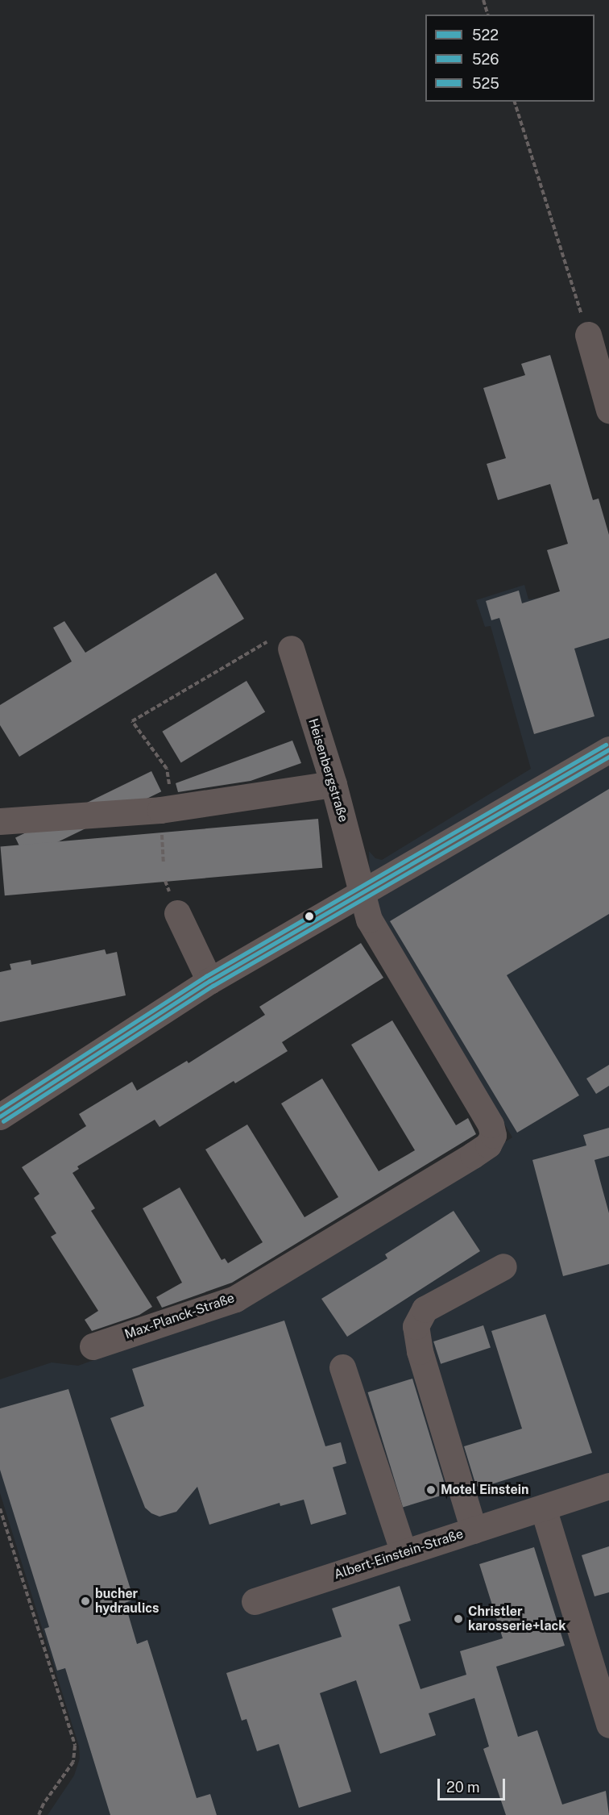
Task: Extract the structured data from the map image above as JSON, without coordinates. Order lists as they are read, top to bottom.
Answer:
{
  "streets": {
    "street": ["Heisenbergstraße", "Max-Planck-Straße", "Albert-Einstein-Straße"]
  },
  "crossings": [
    ["Heisenbergstraße", "Max-Planck-Straße"]
  ],
  "places": ["Motel Einstein", "bucher hydraulics", "Christler karosserie+lack"],
  "lines": ["transit line 525", "transit line 522", "transit line 526"],
  "legend": ["522", "526", "525"],
  "scale_bar": "20 m"
}
